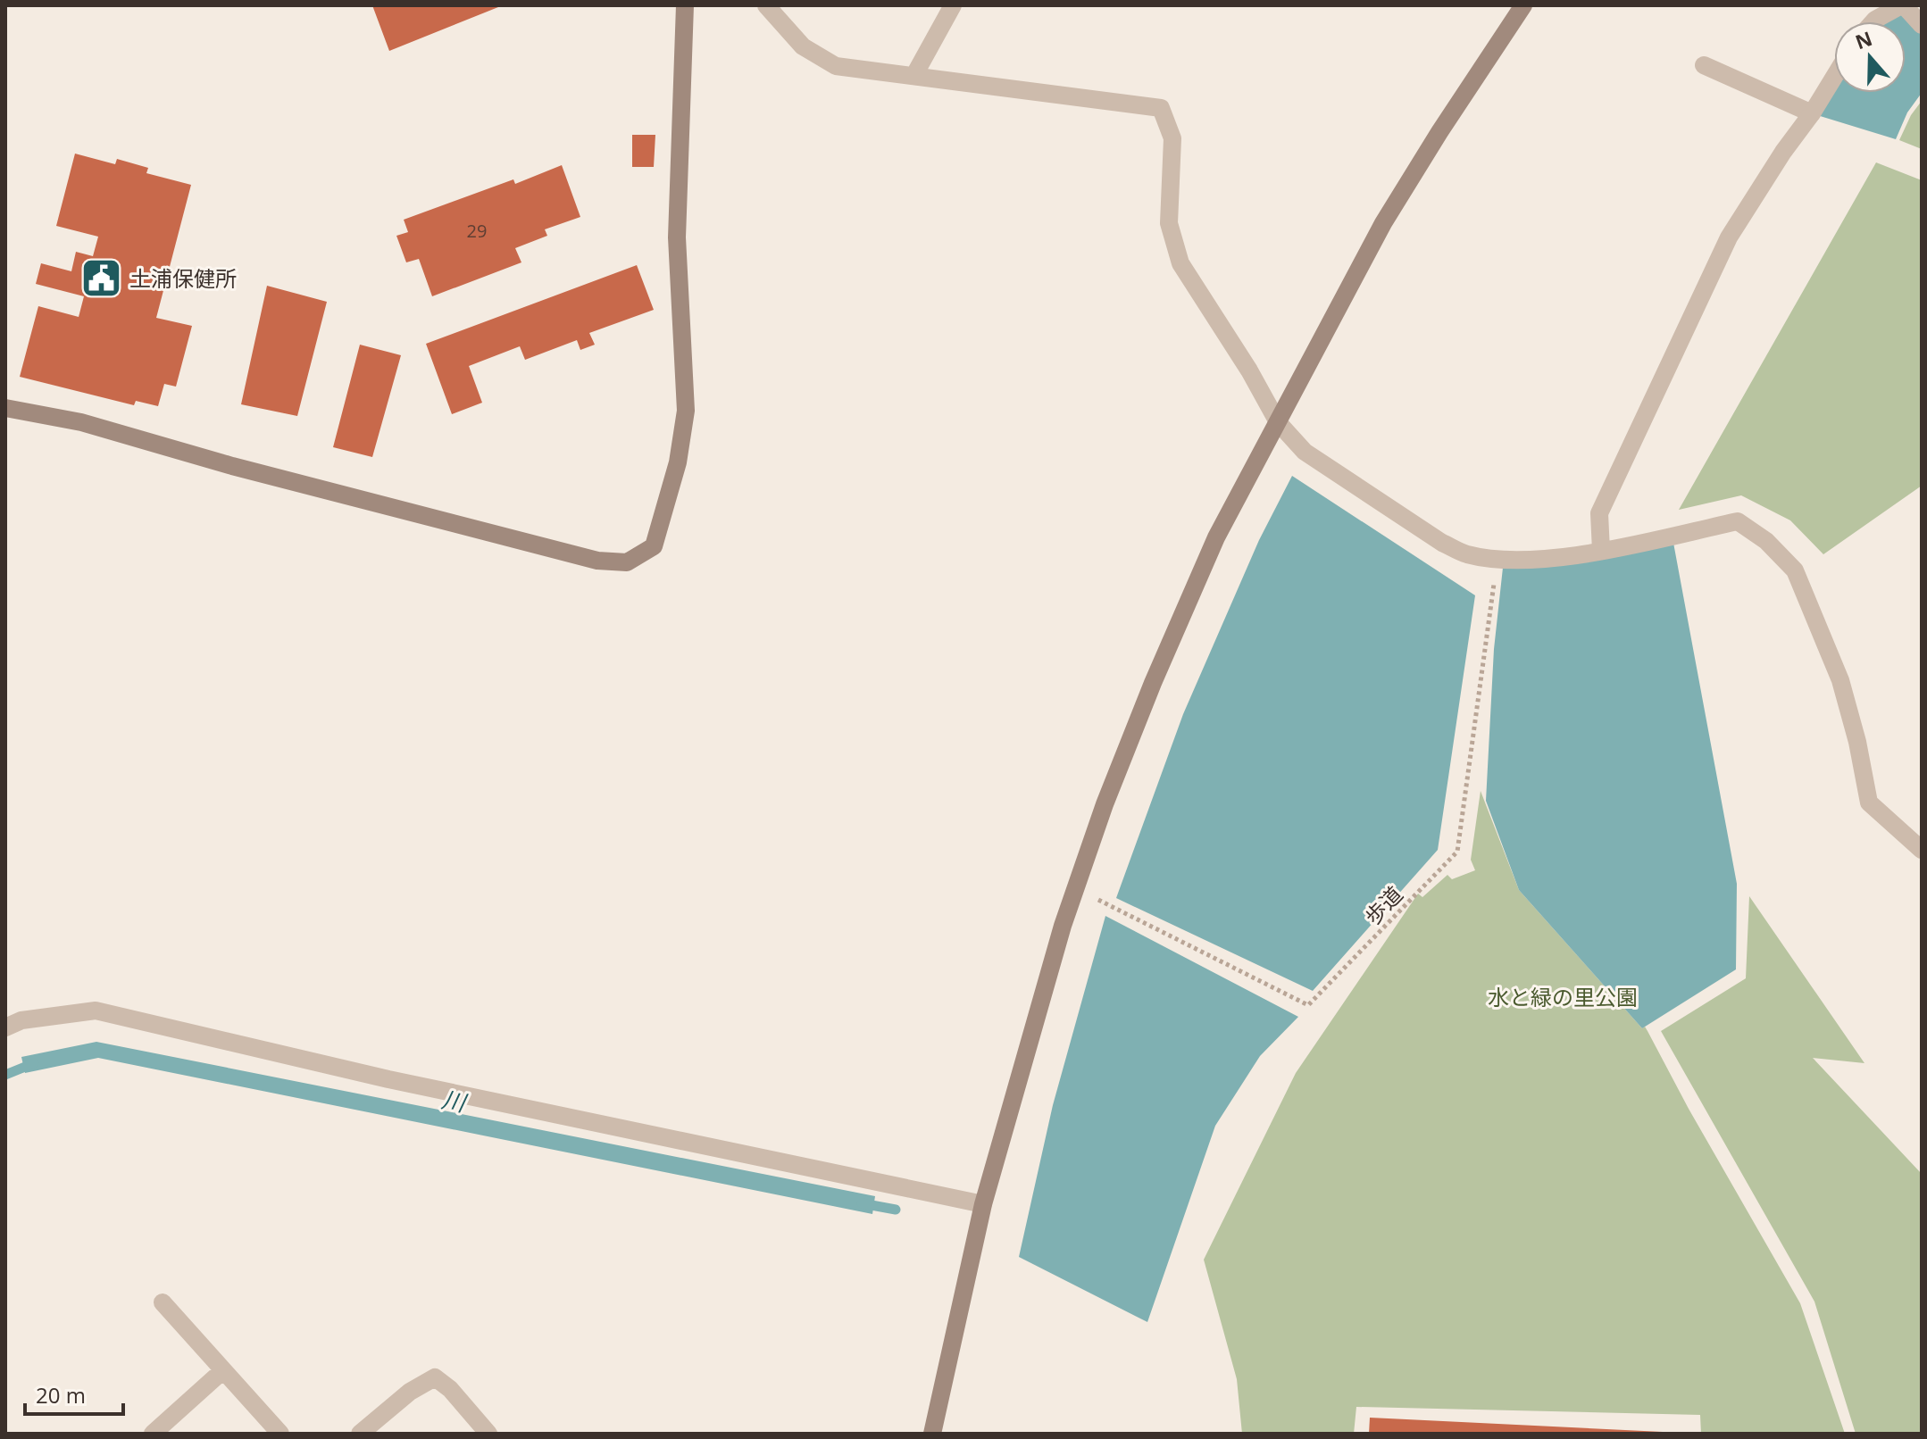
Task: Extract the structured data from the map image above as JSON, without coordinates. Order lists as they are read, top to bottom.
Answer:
{
  "streets": {
    "path": ["歩道"]
  },
  "water": ["川"],
  "parks": ["水と緑の里公園"],
  "places": {
    "public building": ["土浦保健所"]
  },
  "house_numbers": ["29"],
  "scale_bar": "20 m",
  "north": "top"
}
